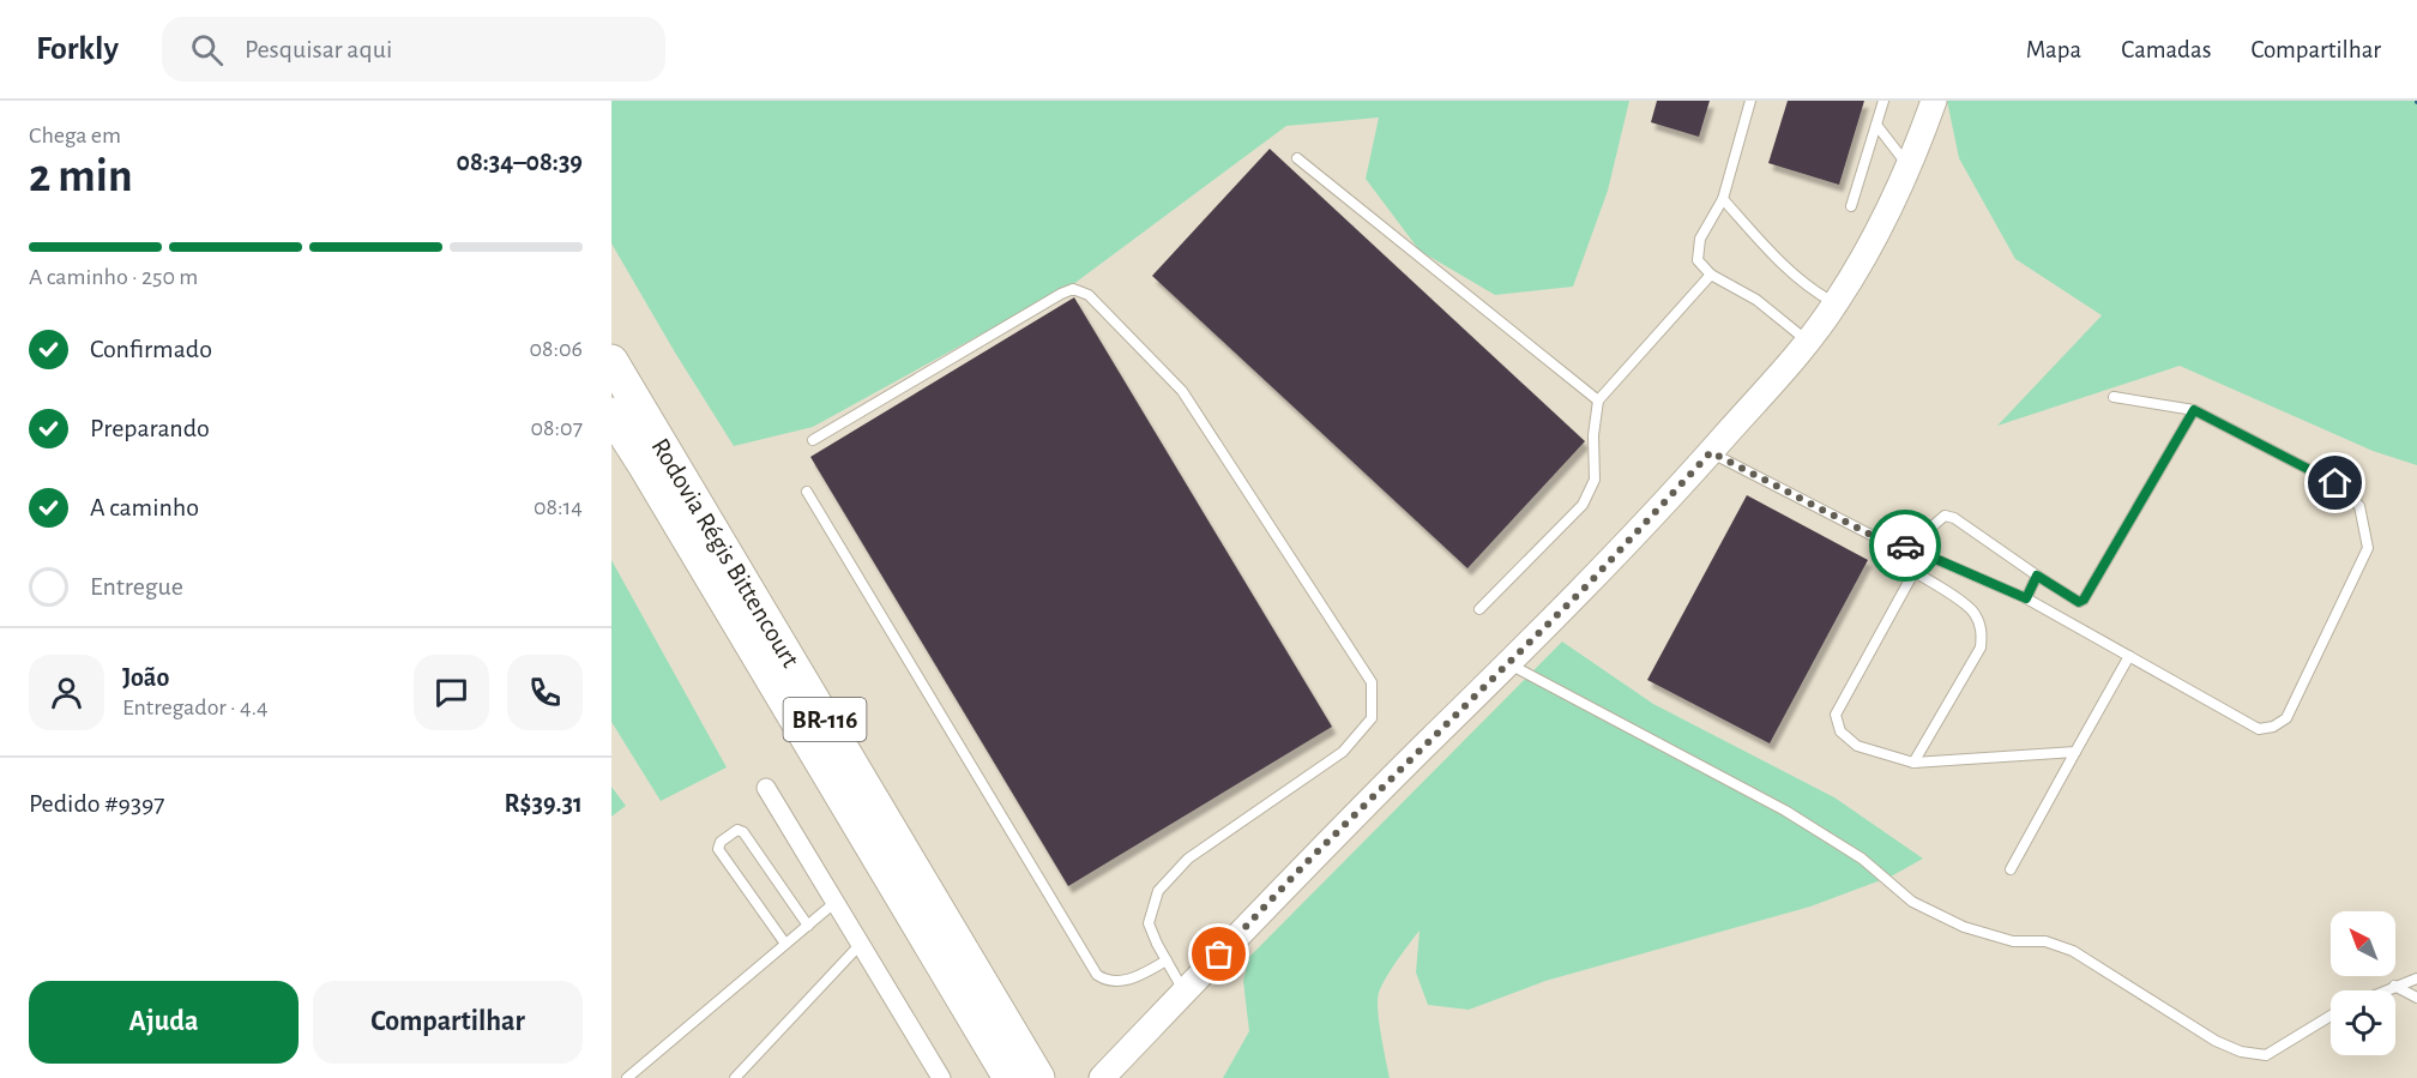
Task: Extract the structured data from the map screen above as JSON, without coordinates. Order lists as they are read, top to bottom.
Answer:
{
  "streets": {
    "highway": ["Rodovia Régis Bittencourt", "BR-116"]
  },
  "north": "top left",
  "page": {
    "header": "Forkly",
    "search": "Pesquisar aqui",
    "nav": ["Mapa", "Camadas", "Compartilhar"],
    "heading": ["2 min", "Chega em", "08:34–08:39"],
    "panel": [
      "João",
      "Entregador · 4.4",
      "Pedido #9397",
      "R$39.31"
    ],
    "bar": "A caminho · 250 m",
    "list": [
      ["Confirmado", "08:06"],
      ["Preparando", "08:07"],
      ["A caminho", "08:14"],
      "Entregue"
    ],
    "buttons": ["Ajuda", "Compartilhar"]
  }
}
